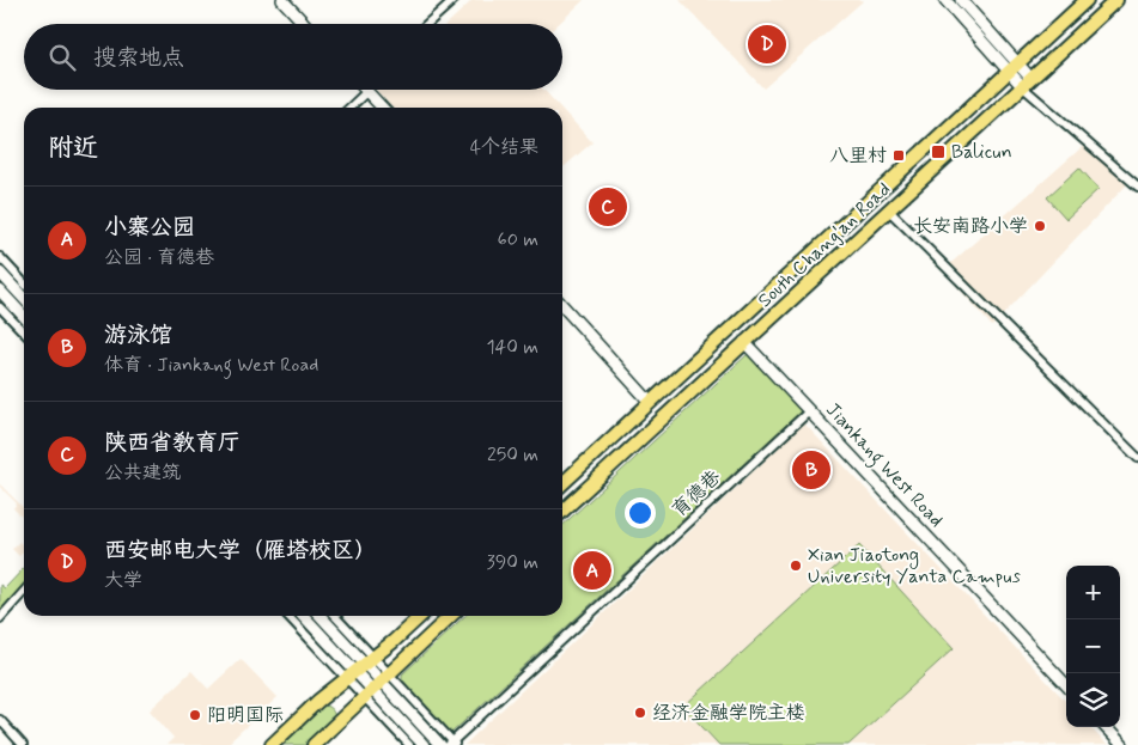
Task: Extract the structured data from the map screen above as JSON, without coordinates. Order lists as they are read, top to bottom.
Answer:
{
  "streets": {
    "main road": ["South Chang'an Road"],
    "street": ["Jiankang West Road", "育德巷"]
  },
  "crossings": [
    ["South Chang'an Road", "Jiankang West Road"],
    ["Jiankang West Road", "育德巷"]
  ],
  "places": {
    "transit": ["Balicun", "八里村"],
    "other": [
      "长安南路小学",
      "Xian Jiaotong University Yanta Campus",
      "经济金融学院主楼",
      "阳明国际"
    ]
  },
  "page": {
    "pins": [
      "D",
      "C",
      "B",
      "A"
    ],
    "search": "搜索地点",
    "heading": ["附近", "4个结果"],
    "list": [
      {
        "mark": "A",
        "name": "小寨公园",
        "note": "公园 · 育德巷",
        "value": "60 m"
      },
      {
        "mark": "B",
        "name": "游泳馆",
        "note": "体育 · Jiankang West Road",
        "value": "140 m"
      },
      {
        "mark": "C",
        "name": "陕西省教育厅",
        "note": "公共建筑",
        "value": "250 m"
      },
      {
        "mark": "D",
        "name": "西安邮电大学（雁塔校区）",
        "note": "大学",
        "value": "390 m"
      }
    ],
    "map_buttons": ["+", "−"]
  }
}
